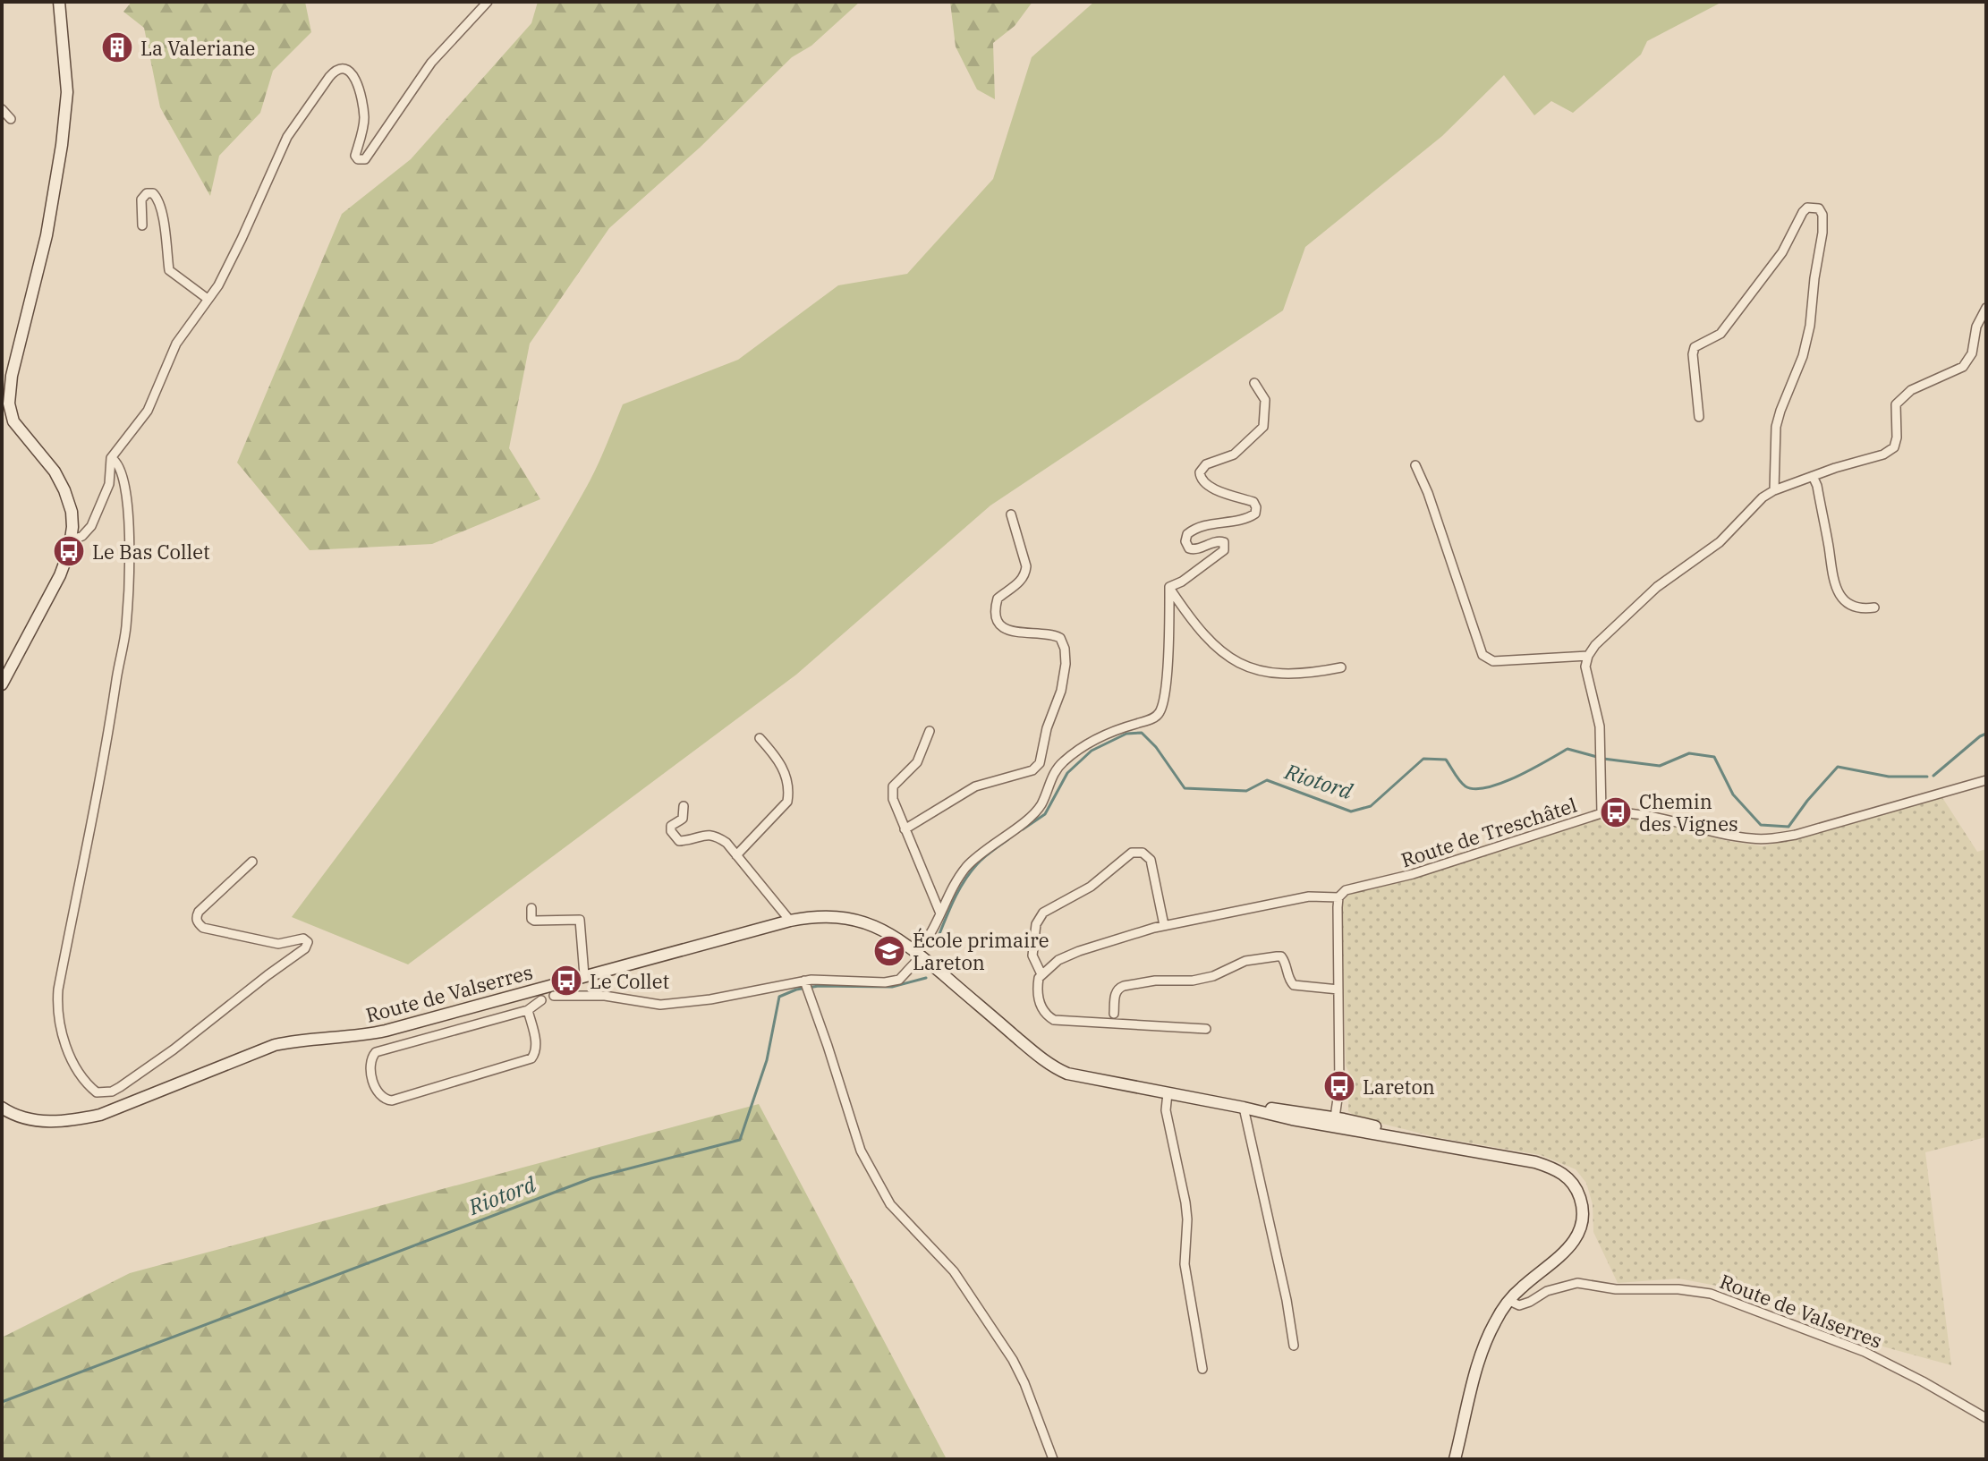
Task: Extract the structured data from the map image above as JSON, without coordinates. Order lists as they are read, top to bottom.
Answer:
{
  "streets": {
    "street": ["Route de Treschâtel", "Route de Valserres"]
  },
  "water": ["Riotord"],
  "places": {
    "building": ["La Valeriane"],
    "bus stop": [
      "Le Bas Collet",
      "Chemin des Vignes",
      "Le Collet",
      "Lareton"
    ],
    "school or university": ["École primaire Lareton"]
  }
}
